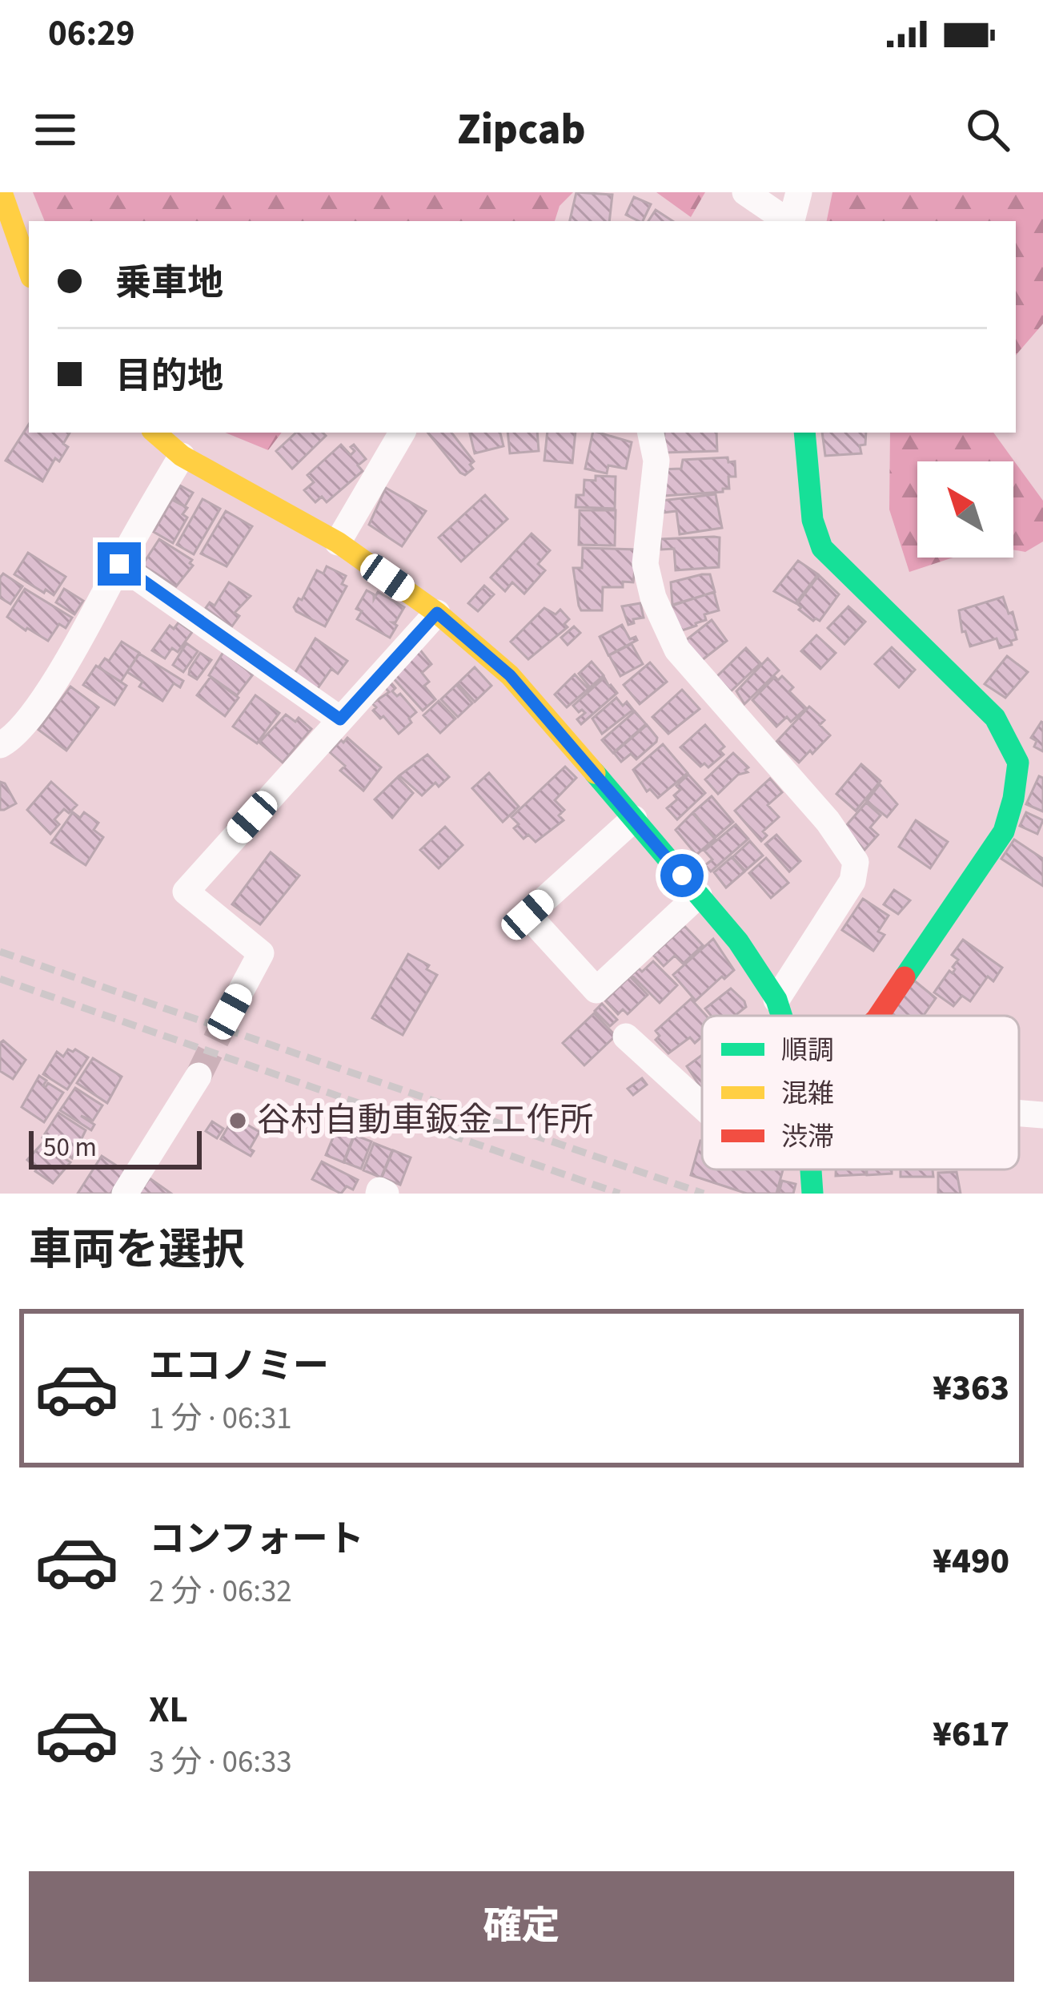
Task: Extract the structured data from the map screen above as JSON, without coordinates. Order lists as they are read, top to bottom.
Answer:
{
  "places": ["谷村自動車鈑金工作所"],
  "legend": ["順調", "混雑", "渋滞"],
  "scale_bar": "50 m",
  "north": "top left",
  "page": {
    "status": "06:29",
    "header": "Zipcab",
    "banner": ["乗車地", "目的地"],
    "scale": "50 m",
    "heading": "車両を選択",
    "list": [
      {
        "name": "エコノミー",
        "note": "1 分 · 06:31",
        "value": "¥363"
      },
      {
        "name": "コンフォート",
        "note": "2 分 · 06:32",
        "value": "¥490"
      },
      {
        "name": "XL",
        "note": "3 分 · 06:33",
        "value": "¥617"
      }
    ],
    "buttons": "確定"
  }
}
